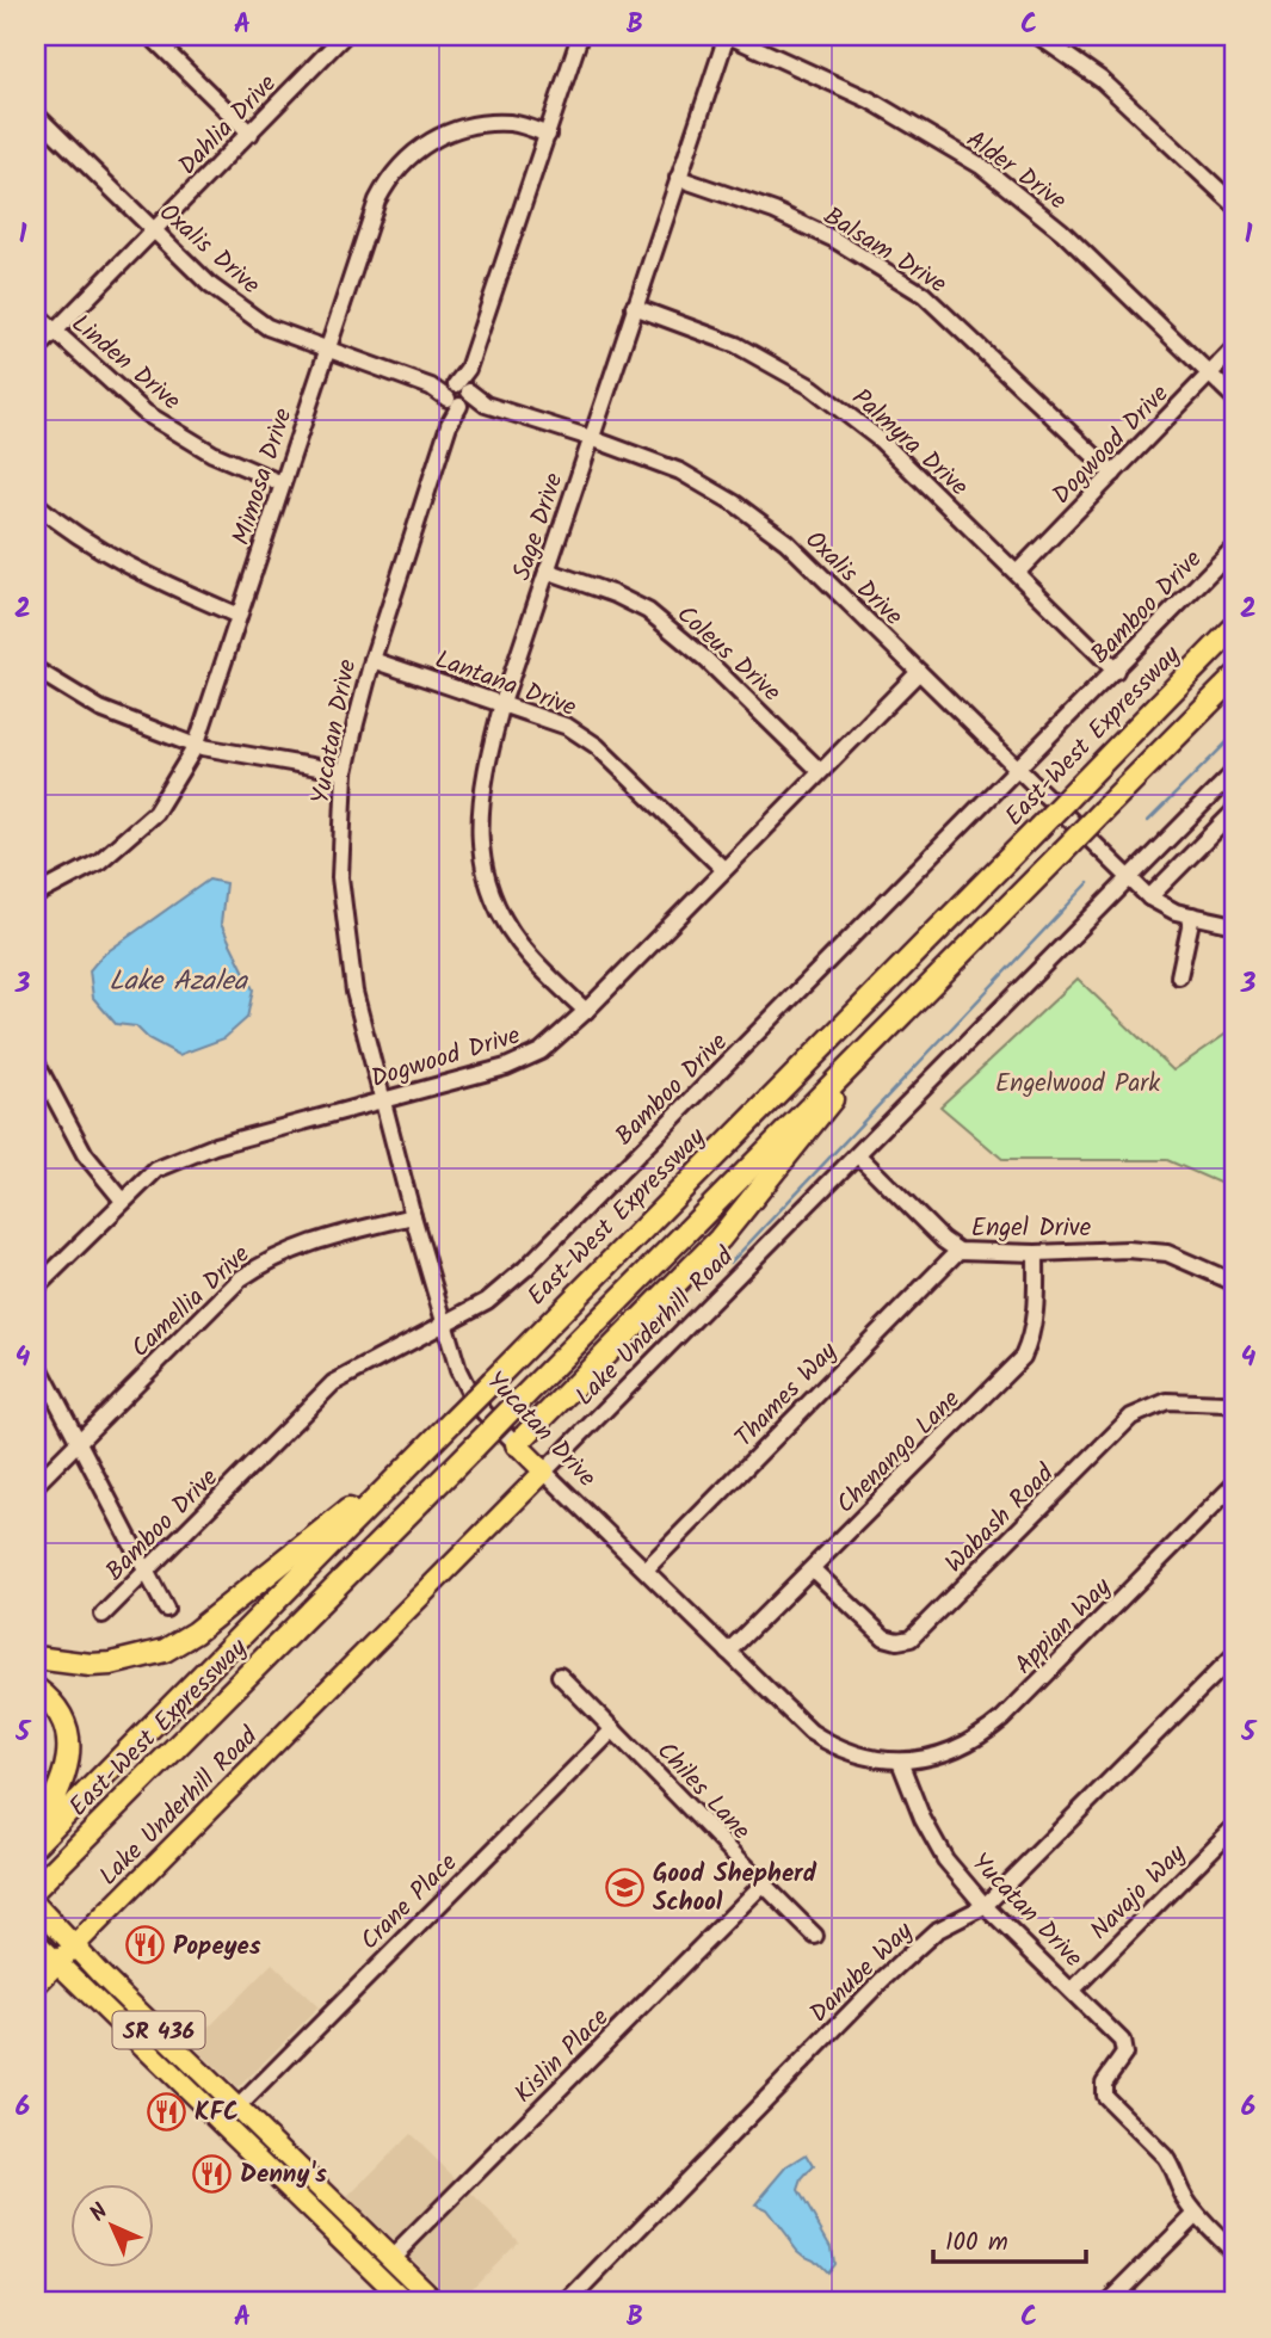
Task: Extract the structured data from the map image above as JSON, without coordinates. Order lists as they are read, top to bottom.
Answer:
{
  "streets": {
    "highway": ["East-West Expressway"],
    "main road": ["Yucatan Drive", "Lake Underhill Road", "SR 436"],
    "street": [
      "Dahlia Drive",
      "Alder Drive",
      "Oxalis Drive",
      "Balsam Drive",
      "Linden Drive",
      "Palmyra Drive",
      "Dogwood Drive",
      "Mimosa Drive",
      "Sage Drive",
      "Bamboo Drive",
      "Coleus Drive",
      "Lantana Drive",
      "Engel Drive",
      "Camellia Drive",
      "Thames Way",
      "Chenango Lane",
      "Wabash Road",
      "Appian Way",
      "Chiles Lane",
      "Navajo Way",
      "Crane Place",
      "Danube Way",
      "Kislin Place"
    ]
  },
  "crossings": [
    ["Dahlia Drive", "Oxalis Drive"],
    ["Dahlia Drive", "Linden Drive"],
    ["Alder Drive", "Dogwood Drive"],
    ["Alder Drive", "Sage Drive"],
    ["Oxalis Drive", "Dogwood Drive"],
    ["Oxalis Drive", "Mimosa Drive"],
    ["Oxalis Drive", "Sage Drive"],
    ["Oxalis Drive", "Bamboo Drive"],
    ["Oxalis Drive", "Yucatan Drive"],
    ["Oxalis Drive", "Lake Underhill Road"],
    ["Balsam Drive", "Dogwood Drive"],
    ["Balsam Drive", "Sage Drive"],
    ["Linden Drive", "Mimosa Drive"],
    ["Palmyra Drive", "Dogwood Drive"],
    ["Palmyra Drive", "Sage Drive"],
    ["Palmyra Drive", "Bamboo Drive"],
    ["Dogwood Drive", "Sage Drive"],
    ["Dogwood Drive", "Coleus Drive"],
    ["Dogwood Drive", "Lantana Drive"],
    ["Dogwood Drive", "Yucatan Drive"],
    ["Mimosa Drive", "Yucatan Drive"],
    ["Sage Drive", "Coleus Drive"],
    ["Sage Drive", "Lantana Drive"],
    ["Bamboo Drive", "Yucatan Drive"],
    ["Lantana Drive", "Yucatan Drive"],
    ["Yucatan Drive", "Camellia Drive"],
    ["Yucatan Drive", "Lake Underhill Road"],
    ["Yucatan Drive", "Thames Way"],
    ["Yucatan Drive", "Chenango Lane"],
    ["Yucatan Drive", "Appian Way"],
    ["Yucatan Drive", "Navajo Way"],
    ["Yucatan Drive", "Danube Way"],
    ["Engel Drive", "Lake Underhill Road"],
    ["Engel Drive", "Thames Way"],
    ["Engel Drive", "Chenango Lane"],
    ["Lake Underhill Road", "SR 436"],
    ["Chenango Lane", "Wabash Road"],
    ["Chiles Lane", "Crane Place"],
    ["Chiles Lane", "Kislin Place"],
    ["Crane Place", "SR 436"],
    ["SR 436", "Kislin Place"]
  ],
  "water": ["Lake Azalea"],
  "parks": ["Engelwood Park"],
  "places": {
    "school or university": ["Good Shepherd School"],
    "restaurant": ["Popeyes", "KFC", "Denny's"]
  },
  "scale_bar": "100 m",
  "north": "top left",
  "grid": {
    "columns": ["A", "B", "C"],
    "rows": [
      "1",
      "2",
      "3",
      "4",
      "5",
      "6"
    ]
  }
}
